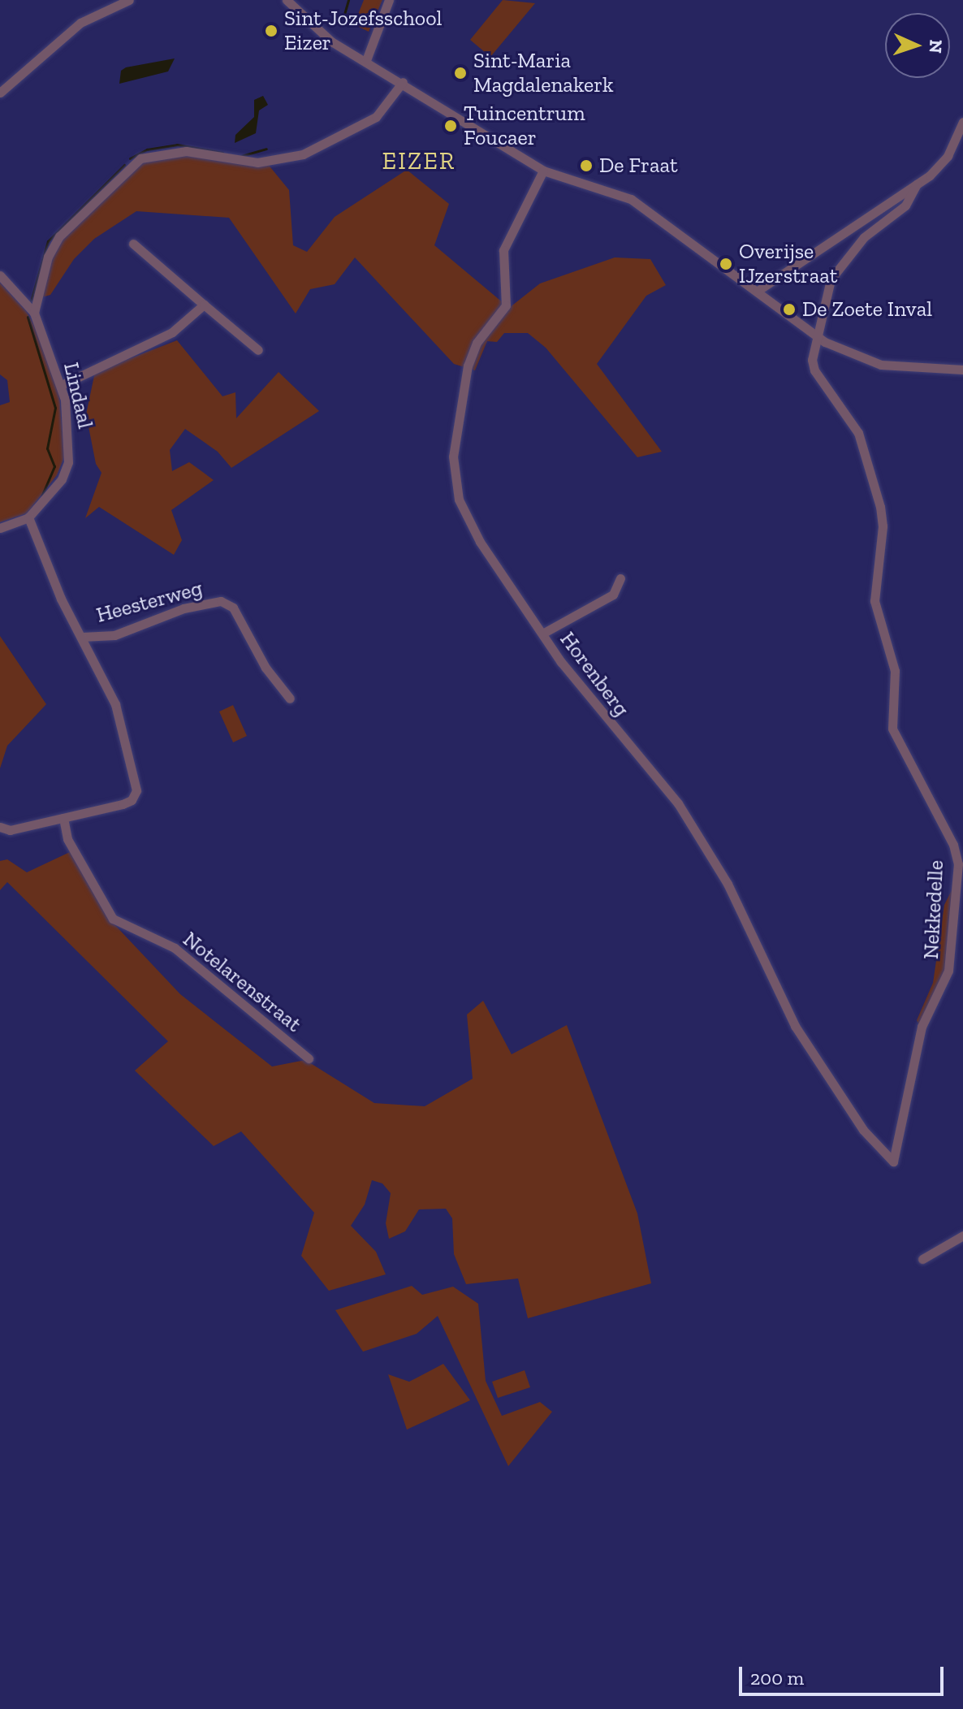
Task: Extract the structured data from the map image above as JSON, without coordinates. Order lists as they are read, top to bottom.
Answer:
{
  "streets": {
    "street": [
      "Lindaal",
      "Heesterweg",
      "Horenberg",
      "Nekkedelle",
      "Notelarenstraat"
    ]
  },
  "crossings": [
    ["Horenberg", "Nekkedelle"]
  ],
  "districts": ["EIZER"],
  "places": [
    "Sint-Jozefsschool Eizer",
    "Sint-Maria Magdalenakerk",
    "Tuincentrum Foucaer",
    "De Fraat",
    "Overijse IJzerstraat",
    "De Zoete Inval"
  ],
  "scale_bar": "200 m",
  "north": "right"
}
